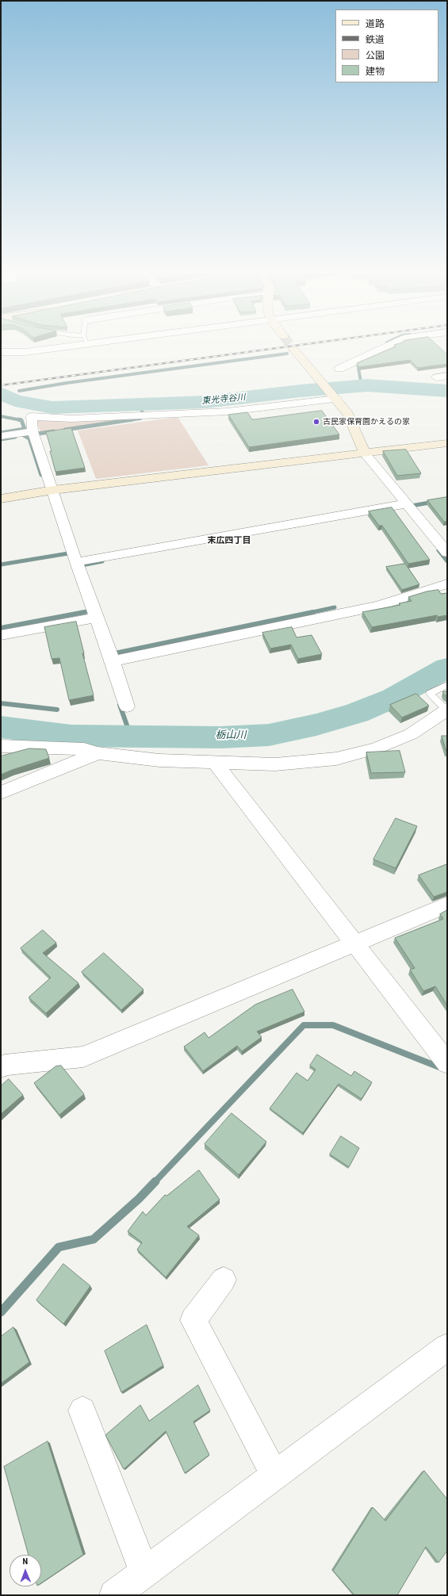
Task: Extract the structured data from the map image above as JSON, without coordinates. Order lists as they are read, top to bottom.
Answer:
{
  "districts": ["末広四丁目"],
  "water": ["東光寺谷川", "栃山川"],
  "places": ["古民家保育園かえるの家"],
  "legend": [
    "道路",
    "鉄道",
    "公園",
    "建物"
  ],
  "north": "top"
}
